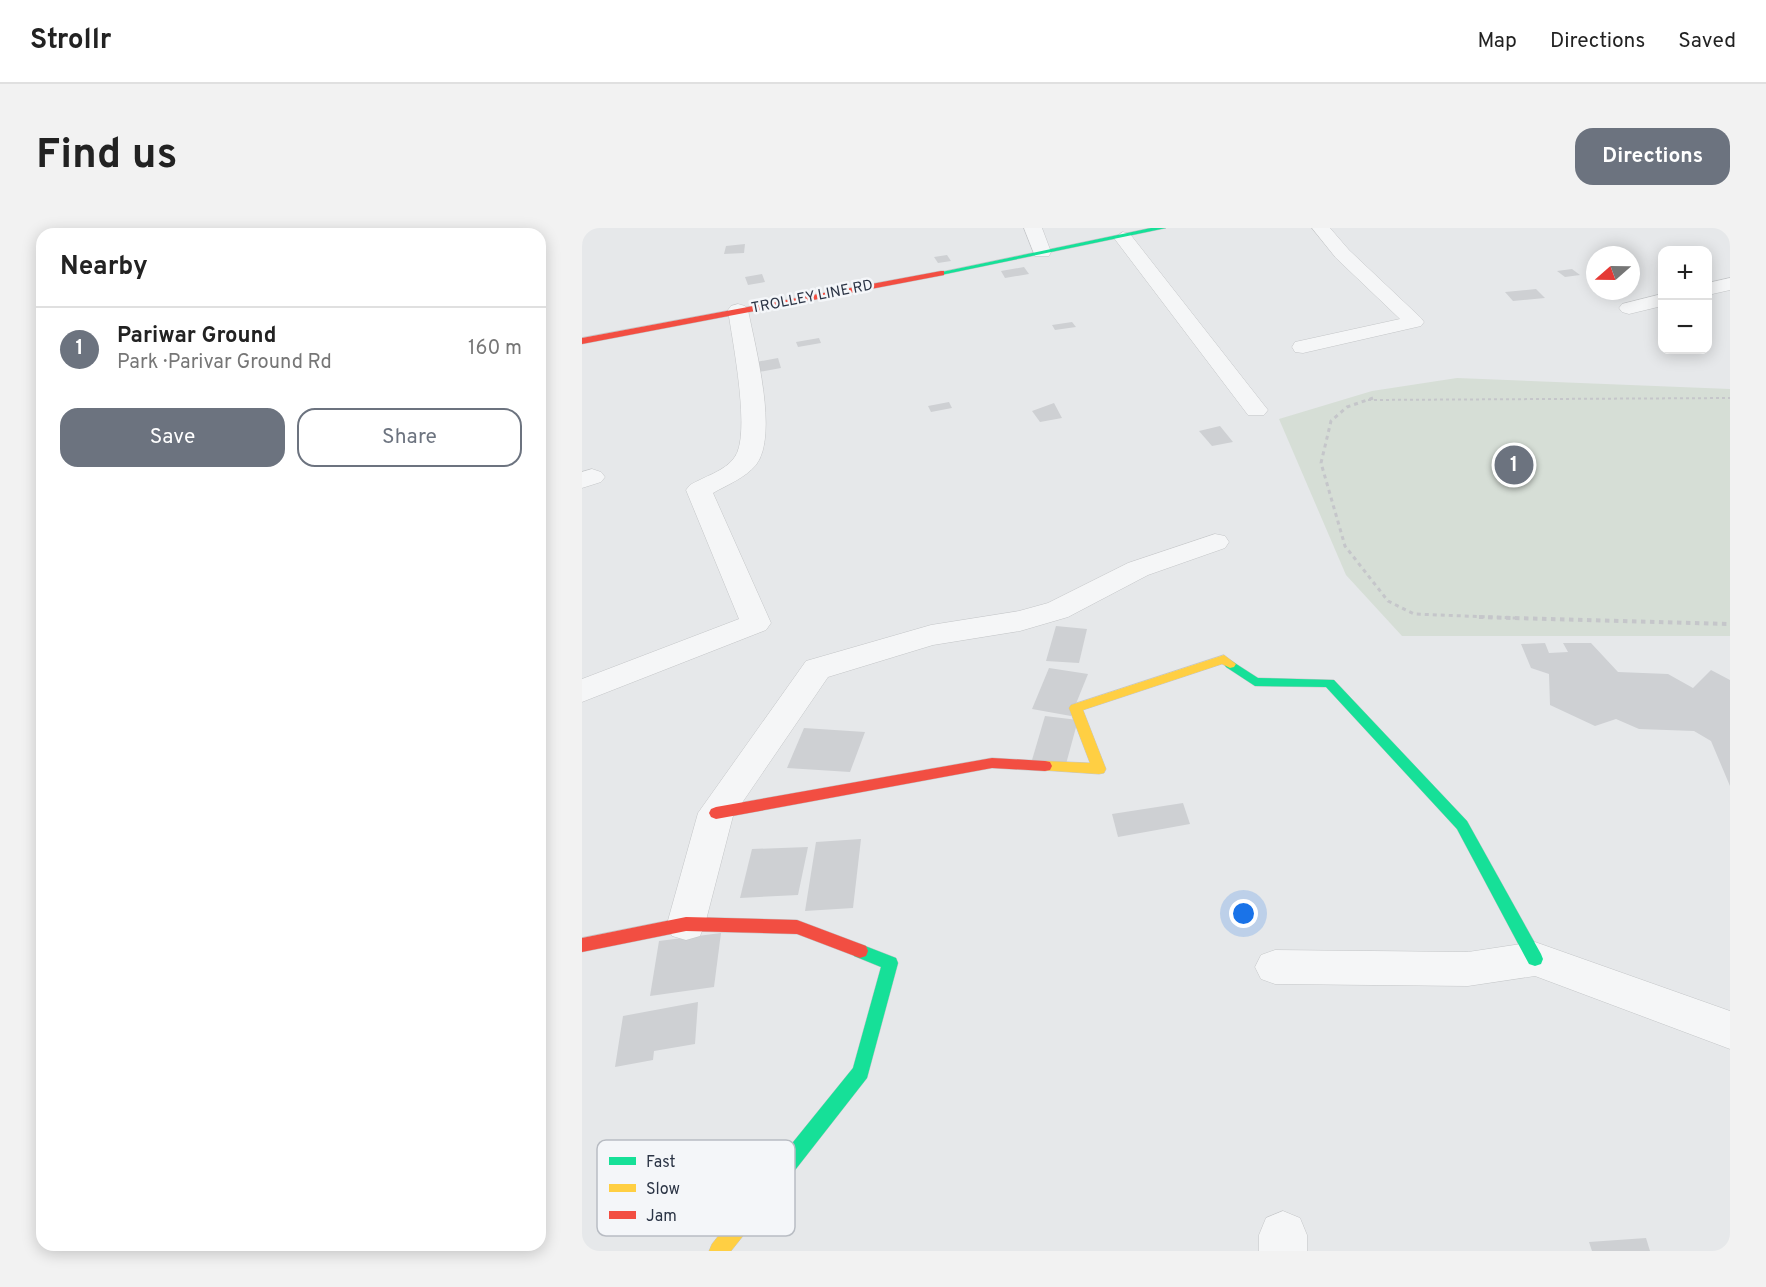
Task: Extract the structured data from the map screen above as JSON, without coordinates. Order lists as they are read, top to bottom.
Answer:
{
  "streets": {
    "street": ["TROLLEY LINE RD"]
  },
  "legend": ["Fast", "Slow", "Jam"],
  "north": "left",
  "page": {
    "header": "Strollr",
    "nav": ["Map", "Directions", "Saved"],
    "buttons": [
      "Directions",
      ["Save", "Share"]
    ],
    "title": "Find us",
    "heading": "Nearby",
    "map_buttons": ["+", "−"],
    "list": [
      {
        "mark": "1",
        "name": "Pariwar Ground",
        "note": "Park · Parivar Ground Rd",
        "value": "160 m"
      }
    ],
    "pins": "1"
  }
}
